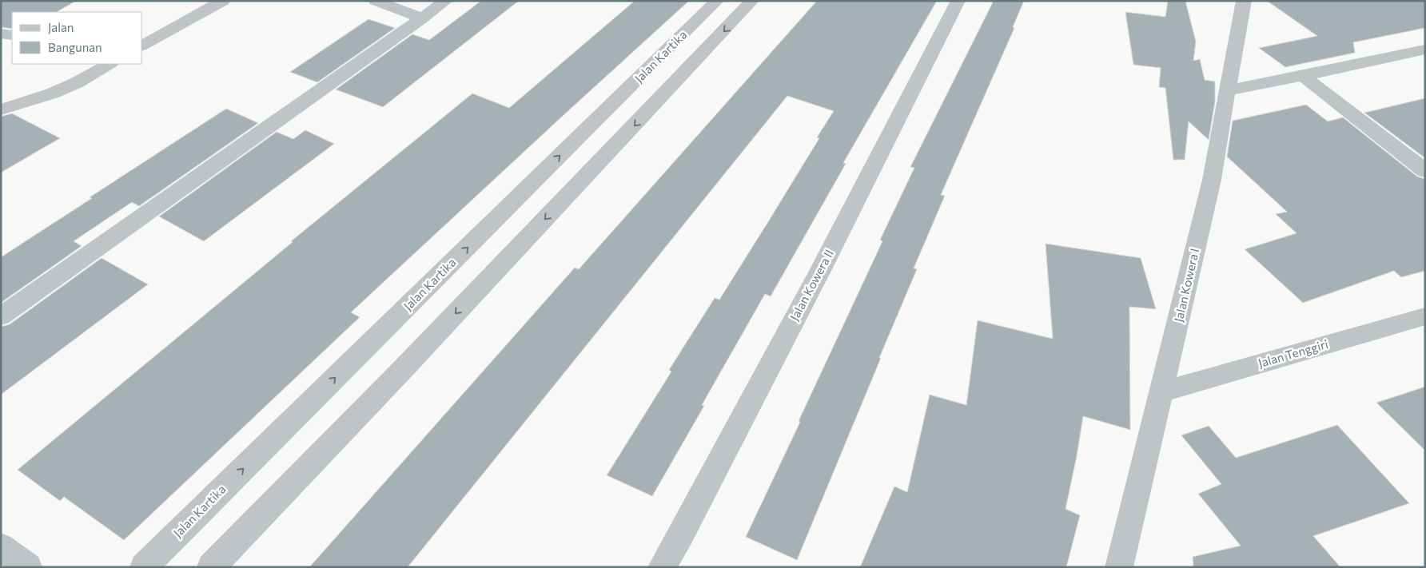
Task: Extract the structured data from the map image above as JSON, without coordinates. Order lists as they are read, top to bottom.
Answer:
{
  "streets": {
    "street": [
      "Jalan Kartika",
      "Jalan Kowera II",
      "Jalan Kowera I",
      "Jalan Tenggiri"
    ]
  },
  "crossings": [
    ["Jalan Kowera I", "Jalan Tenggiri"]
  ],
  "legend": ["Jalan", "Bangunan"]
}
